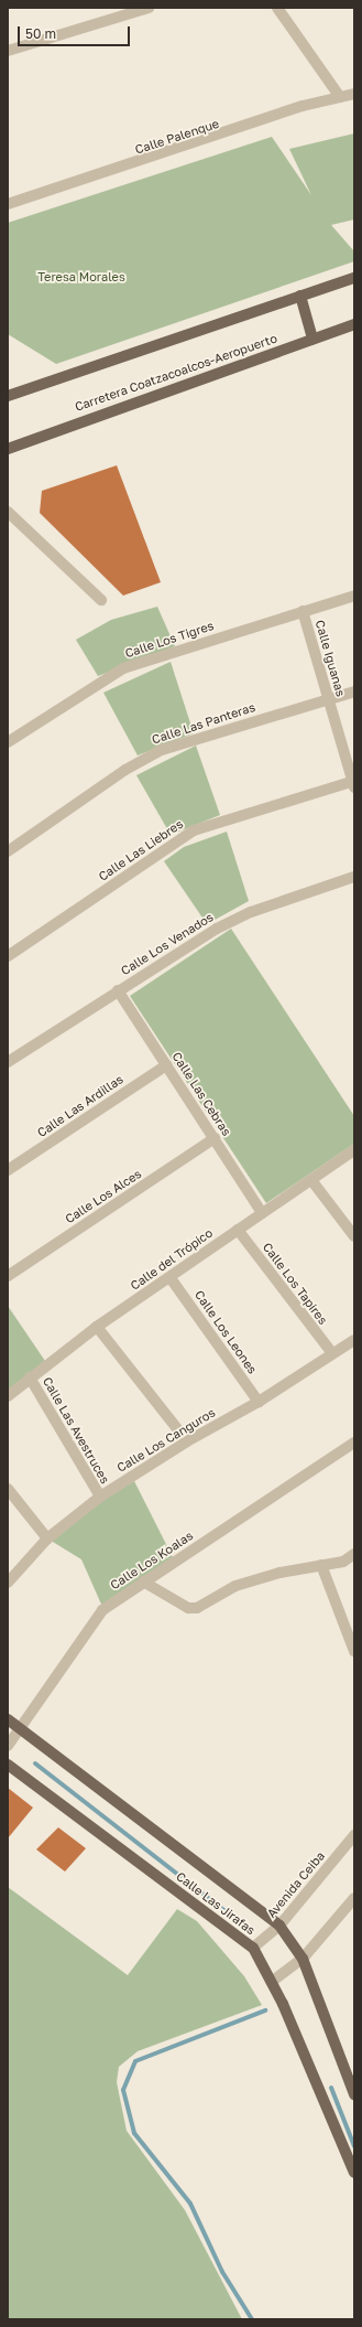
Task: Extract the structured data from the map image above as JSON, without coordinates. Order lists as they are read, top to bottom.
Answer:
{
  "streets": {
    "main road": ["Carretera Coatzacoalcos-Aeropuerto", "Calle Las Jirafas"],
    "street": [
      "Calle Palenque",
      "Calle Los Tigres",
      "Calle Iguanas",
      "Calle Las Panteras",
      "Calle Las Liebres",
      "Calle Los Venados",
      "Calle Las Cebras",
      "Calle Las Ardillas",
      "Calle Los Alces",
      "Calle del Trópico",
      "Calle Los Tapires",
      "Calle Los Leones",
      "Calle Las Avestruces",
      "Calle Los Canguros",
      "Calle Los Koalas",
      "Avenida Ceiba"
    ]
  },
  "crossings": [
    ["Calle Los Tigres", "Calle Iguanas"],
    ["Calle Iguanas", "Calle Las Panteras"],
    ["Calle Iguanas", "Calle Las Liebres"],
    ["Calle Los Venados", "Calle Las Cebras"],
    ["Calle Las Cebras", "Calle Las Ardillas"],
    ["Calle Las Cebras", "Calle Los Alces"],
    ["Calle Las Cebras", "Calle del Trópico"],
    ["Calle del Trópico", "Calle Los Tapires"],
    ["Calle del Trópico", "Calle Los Leones"],
    ["Calle del Trópico", "Calle Las Avestruces"],
    ["Calle Los Tapires", "Calle Los Canguros"],
    ["Calle Los Leones", "Calle Los Canguros"],
    ["Calle Las Avestruces", "Calle Los Canguros"],
    ["Calle Los Koalas", "Calle Las Jirafas"],
    ["Avenida Ceiba", "Calle Las Jirafas"]
  ],
  "parks": ["Teresa Morales"],
  "scale_bar": "50 m"
}
